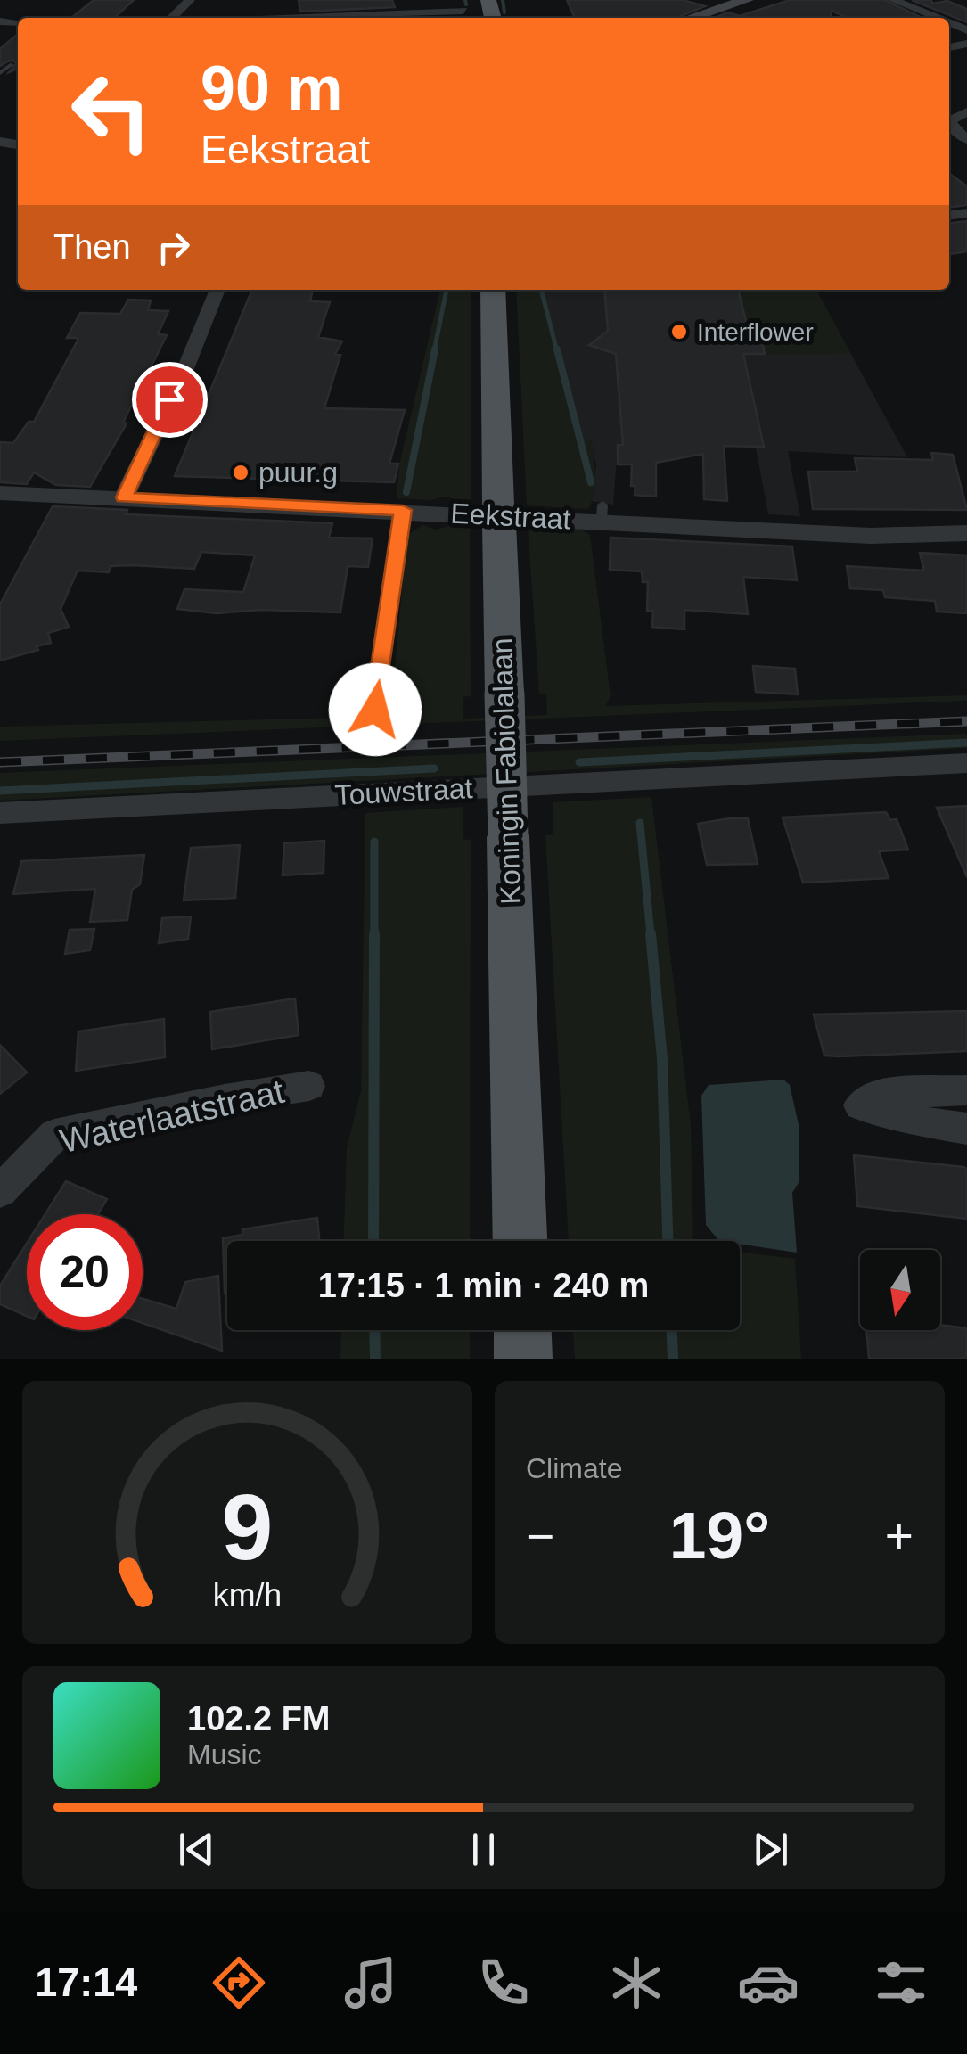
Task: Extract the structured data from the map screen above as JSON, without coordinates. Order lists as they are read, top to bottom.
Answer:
{
  "streets": {
    "main road": ["Koningin Fabiolalaan"],
    "street": ["Eekstraat", "Touwstraat", "Waterlaatstraat"]
  },
  "places": ["Interflower", "puur.g"],
  "north": "bottom",
  "page": {
    "turn": ["90 m", "Eekstraat"],
    "then": "Then",
    "limit": "20",
    "trip": "17:15 · 1 min · 240 m",
    "tile": "Climate",
    "heat": ["−", "19°", "+"],
    "song": ["102.2 FM", "Music"],
    "tabs": "17:14",
    "gauge": ["9", "km/h"]
  }
}
